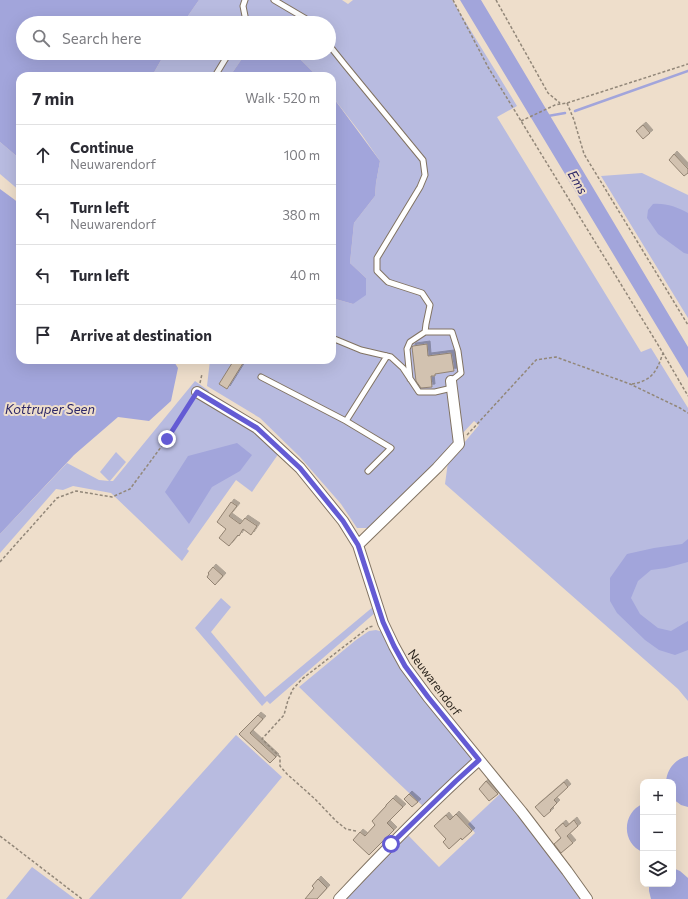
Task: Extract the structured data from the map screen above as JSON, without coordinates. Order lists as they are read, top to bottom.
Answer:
{
  "streets": {
    "street": ["Neuwarendorf"]
  },
  "water": ["Ems", "Kottruper Seen"],
  "page": {
    "search": "Search here",
    "heading": ["7 min", "Walk · 520 m"],
    "list": [
      ["Continue", "Neuwarendorf", "100 m"],
      ["Turn left", "Neuwarendorf", "380 m"],
      ["Turn left", "40 m"],
      "Arrive at destination"
    ],
    "map_buttons": ["+", "−"]
  }
}
